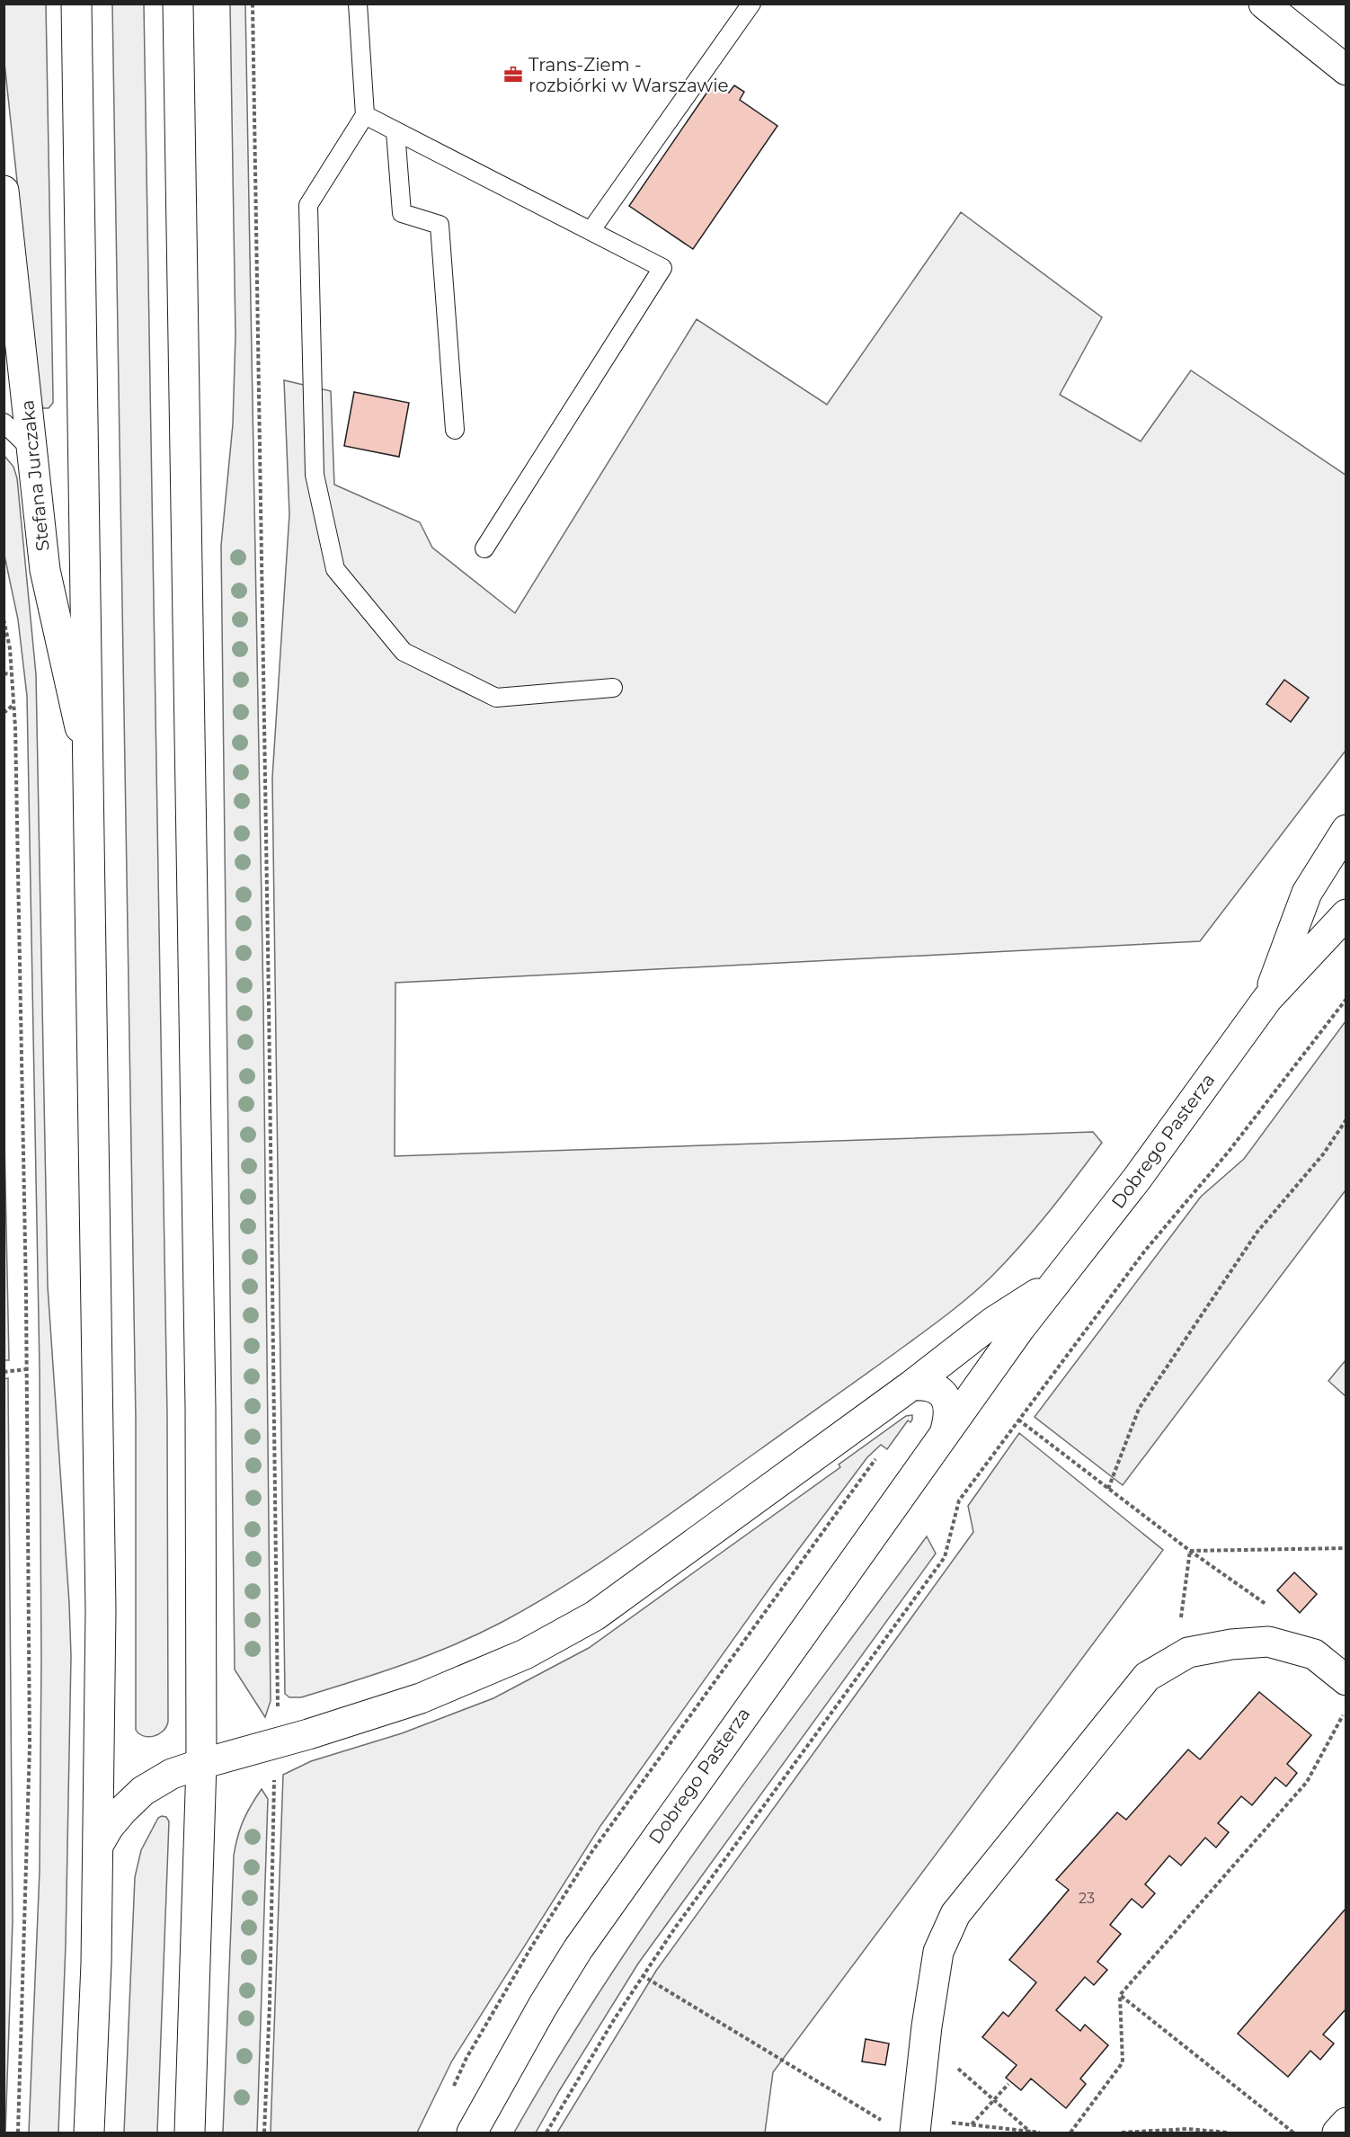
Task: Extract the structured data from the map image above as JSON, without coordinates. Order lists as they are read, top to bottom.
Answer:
{
  "streets": {
    "street": ["Stefana Jurczaka", "Dobrego Pasterza"]
  },
  "places": {
    "office": ["Trans-Ziem - rozbiórki w Warszawie"]
  },
  "house_numbers": ["23"]
}
